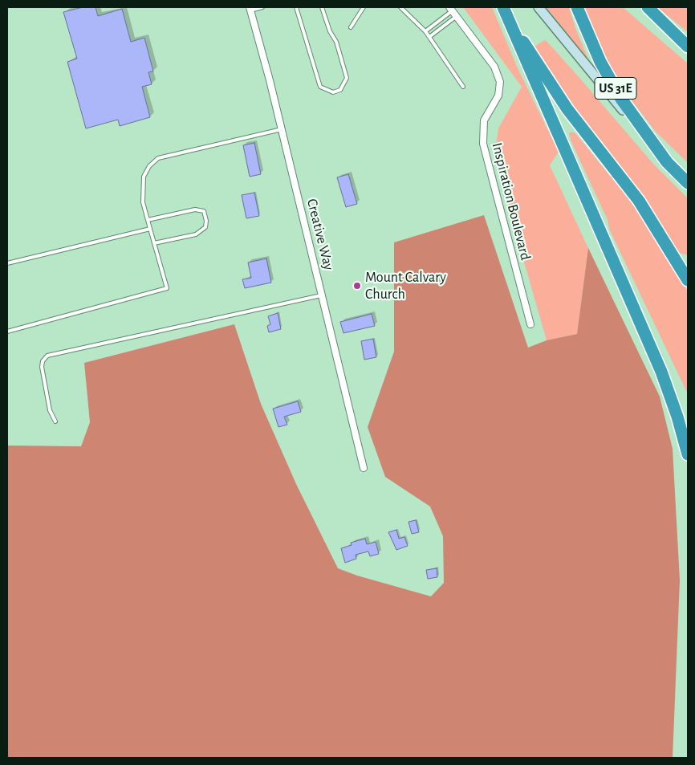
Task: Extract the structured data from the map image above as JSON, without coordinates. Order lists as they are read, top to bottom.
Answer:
{
  "streets": {
    "highway": ["US 31E"],
    "street": ["Inspiration Boulevard", "Creative Way"]
  },
  "places": ["Mount Calvary Church"]
}
